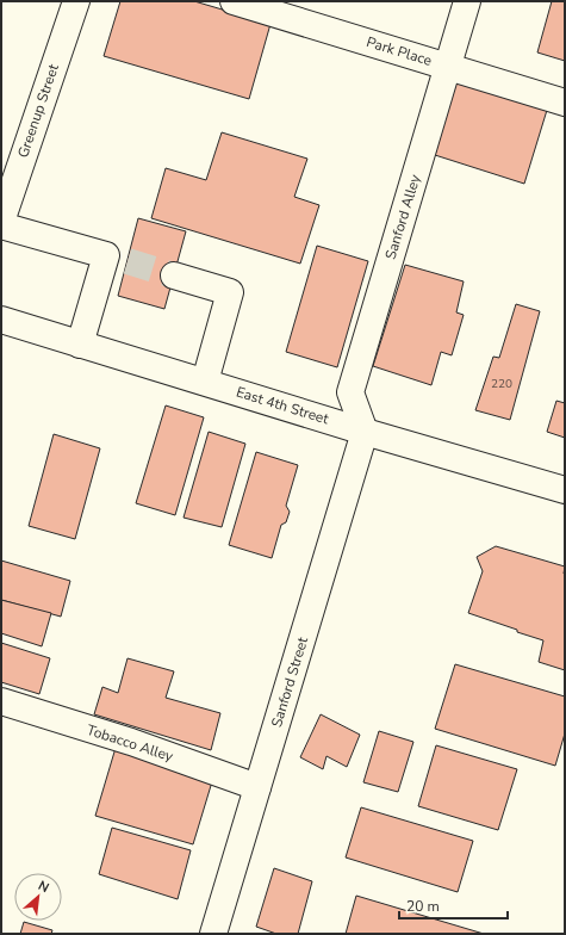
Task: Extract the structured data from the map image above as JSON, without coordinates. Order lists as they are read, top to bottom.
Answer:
{
  "streets": {
    "main road": [
      "Park Place",
      "Greenup Street",
      "Sanford Alley",
      "East 4th Street",
      "Sanford Street",
      "Tobacco Alley"
    ]
  },
  "crossings": [
    ["Park Place", "Sanford Alley"],
    ["Sanford Alley", "East 4th Street"],
    ["Sanford Alley", "Sanford Street"],
    ["East 4th Street", "Sanford Street"],
    ["Sanford Street", "Tobacco Alley"]
  ],
  "house_numbers": ["220"],
  "scale_bar": "20 m",
  "north": "top right"
}
